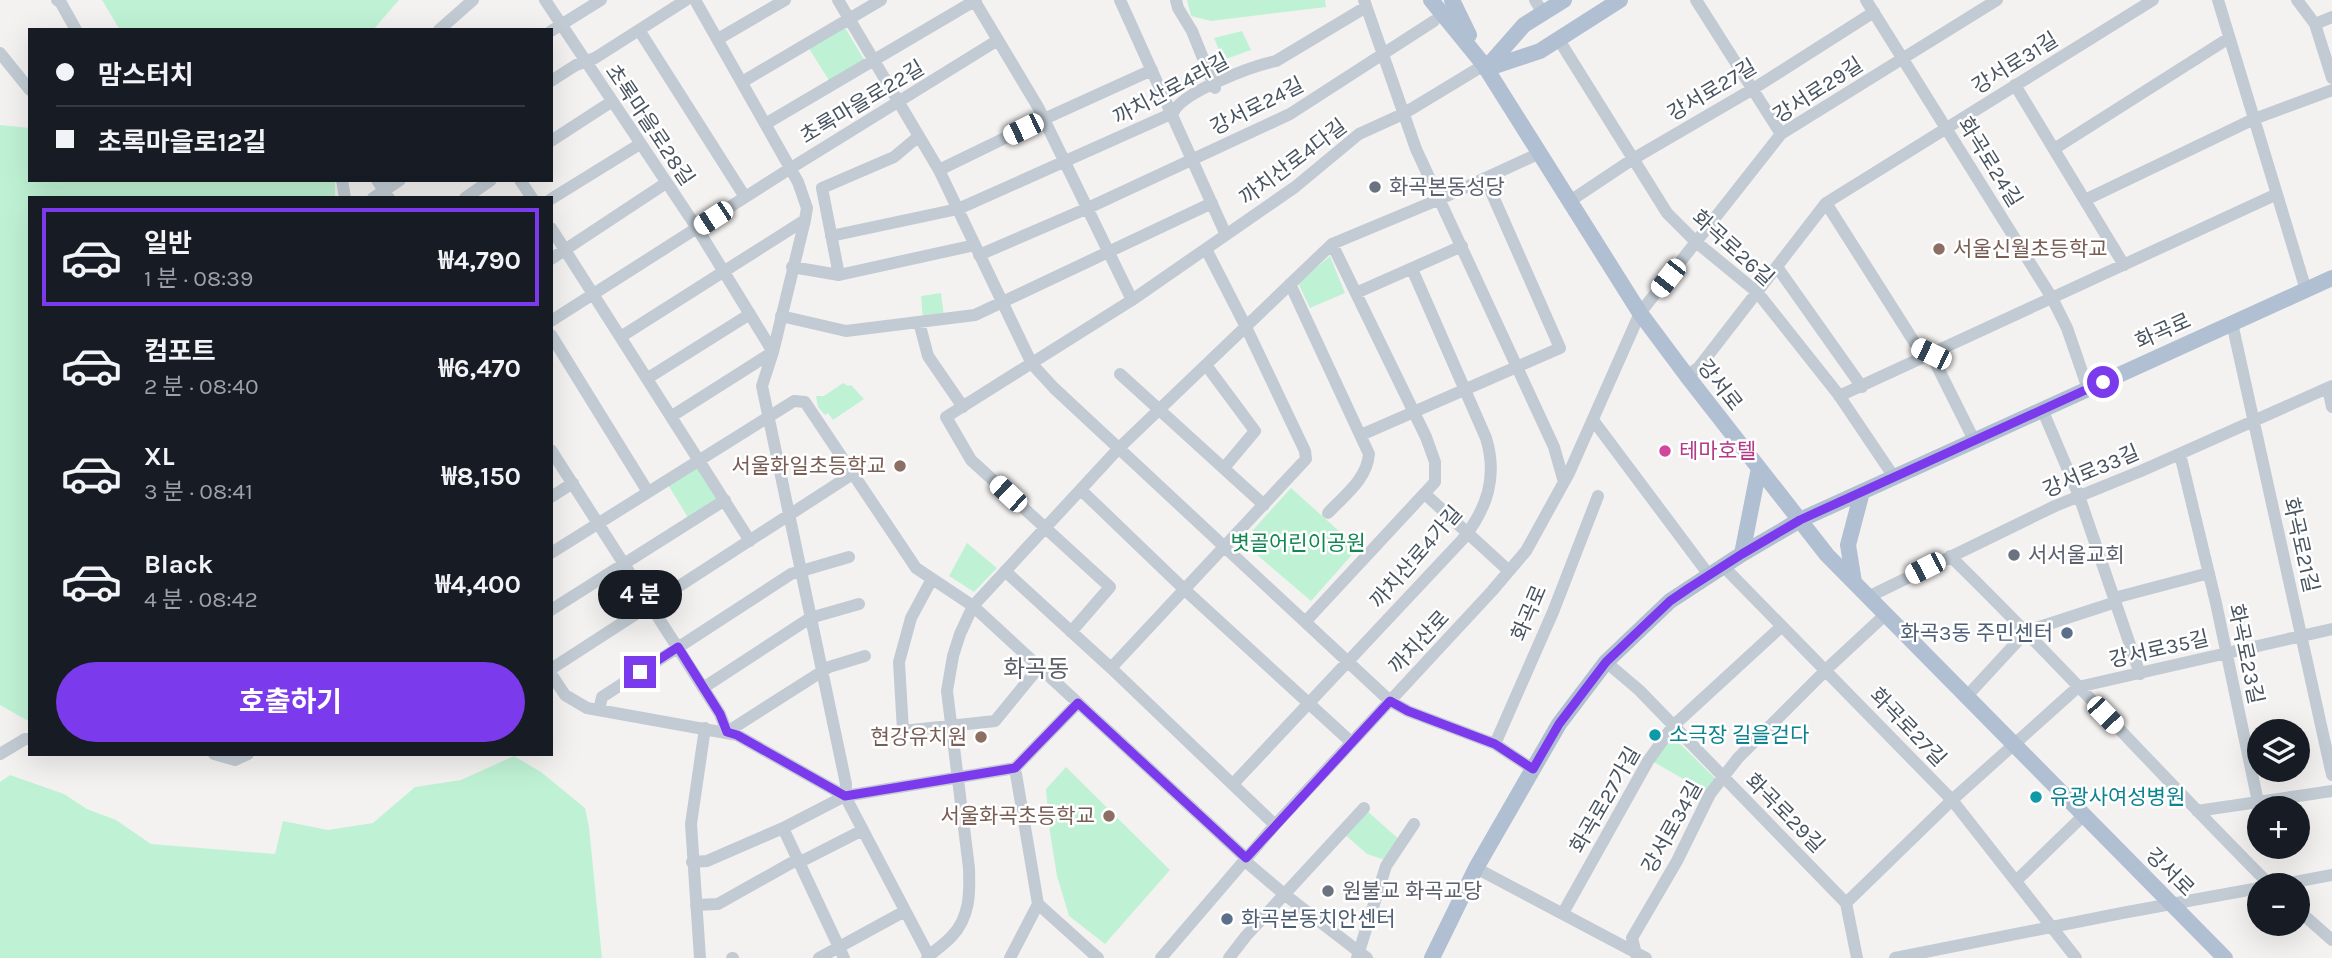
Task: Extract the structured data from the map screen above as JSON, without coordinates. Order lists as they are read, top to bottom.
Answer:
{
  "streets": {
    "main road": ["화곡로", "강서로"],
    "street": [
      "강서로31길",
      "까치산로4라길",
      "강서로27길",
      "강서로29길",
      "초록마을로22길",
      "강서로24길",
      "초록마을로28길",
      "까치산로4다길",
      "화곡로24길",
      "화곡로26길",
      "강서로33길",
      "화곡로21길",
      "까치산로4가길",
      "까치산로",
      "강서로35길",
      "화곡로23길",
      "화곡로27길",
      "화곡로27가길",
      "화곡로29길",
      "강서로34길"
    ]
  },
  "crossings": [
    ["강서로31길", "화곡로24길"],
    ["강서로31길", "화곡로26길"],
    ["강서로31길", "강서로"],
    ["강서로27길", "화곡로24길"],
    ["강서로27길", "화곡로26길"],
    ["강서로27길", "강서로"],
    ["강서로29길", "화곡로24길"],
    ["강서로29길", "화곡로26길"],
    ["강서로29길", "강서로"],
    ["강서로29길", "까치산로"],
    ["초록마을로22길", "초록마을로28길"],
    ["까치산로4다길", "강서로"],
    ["화곡로24길", "화곡로"],
    ["화곡로26길", "화곡로"],
    ["화곡로", "강서로"],
    ["화곡로", "화곡로21길"],
    ["화곡로", "화곡로27길"],
    ["화곡로", "화곡로29길"],
    ["강서로", "강서로33길"],
    ["강서로", "까치산로"],
    ["강서로", "강서로35길"],
    ["강서로", "강서로34길"],
    ["강서로33길", "화곡로21길"],
    ["강서로33길", "화곡로23길"],
    ["화곡로21길", "강서로35길"],
    ["강서로35길", "화곡로23길"],
    ["강서로35길", "화곡로27길"],
    ["강서로35길", "화곡로29길"],
    ["화곡로27길", "화곡로27가길"],
    ["화곡로27길", "강서로34길"],
    ["화곡로27가길", "화곡로29길"],
    ["화곡로29길", "강서로34길"]
  ],
  "districts": ["화곡동"],
  "parks": ["볏골어린이공원"],
  "places": [
    "화곡본동성당",
    "서울신월초등학교",
    "테마호텔",
    "서울화일초등학교",
    "서서울교회",
    "화곡3동 주민센터",
    "소극장 길을걷다",
    "현강유치원",
    "유광사여성병원",
    "서울화곡초등학교",
    "원불교 화곡교당",
    "화곡본동치안센터"
  ],
  "page": {
    "banner": ["맘스터치", "초록마을로12길"],
    "list": [
      {
        "name": "일반",
        "note": "1 분 · 08:39",
        "value": "₩4,790"
      },
      {
        "name": "컴포트",
        "note": "2 분 · 08:40",
        "value": "₩6,470"
      },
      {
        "name": "XL",
        "note": "3 분 · 08:41",
        "value": "₩8,150"
      },
      {
        "name": "Black",
        "note": "4 분 · 08:42",
        "value": "₩4,400"
      }
    ],
    "bubble": "4 분",
    "buttons": "호출하기",
    "map_buttons": ["+", "−"]
  }
}
